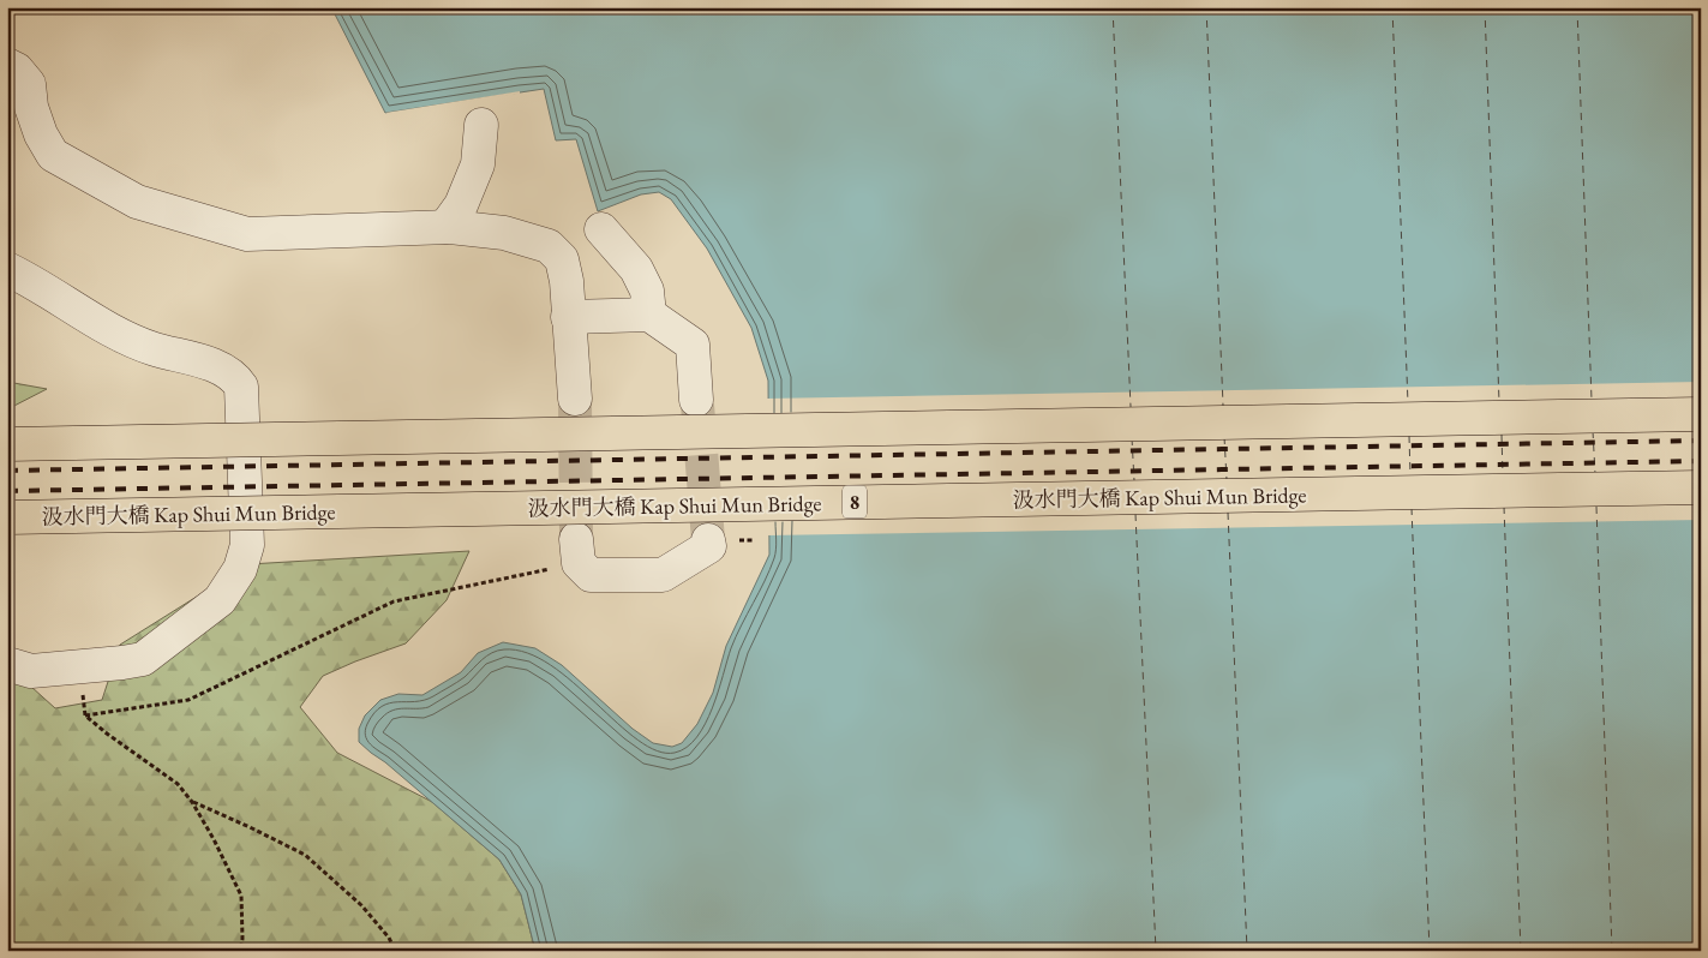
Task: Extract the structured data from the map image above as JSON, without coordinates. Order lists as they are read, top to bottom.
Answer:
{
  "streets": {
    "highway": ["汲水門大橋 Kap Shui Mun Bridge", "8"]
  }
}
